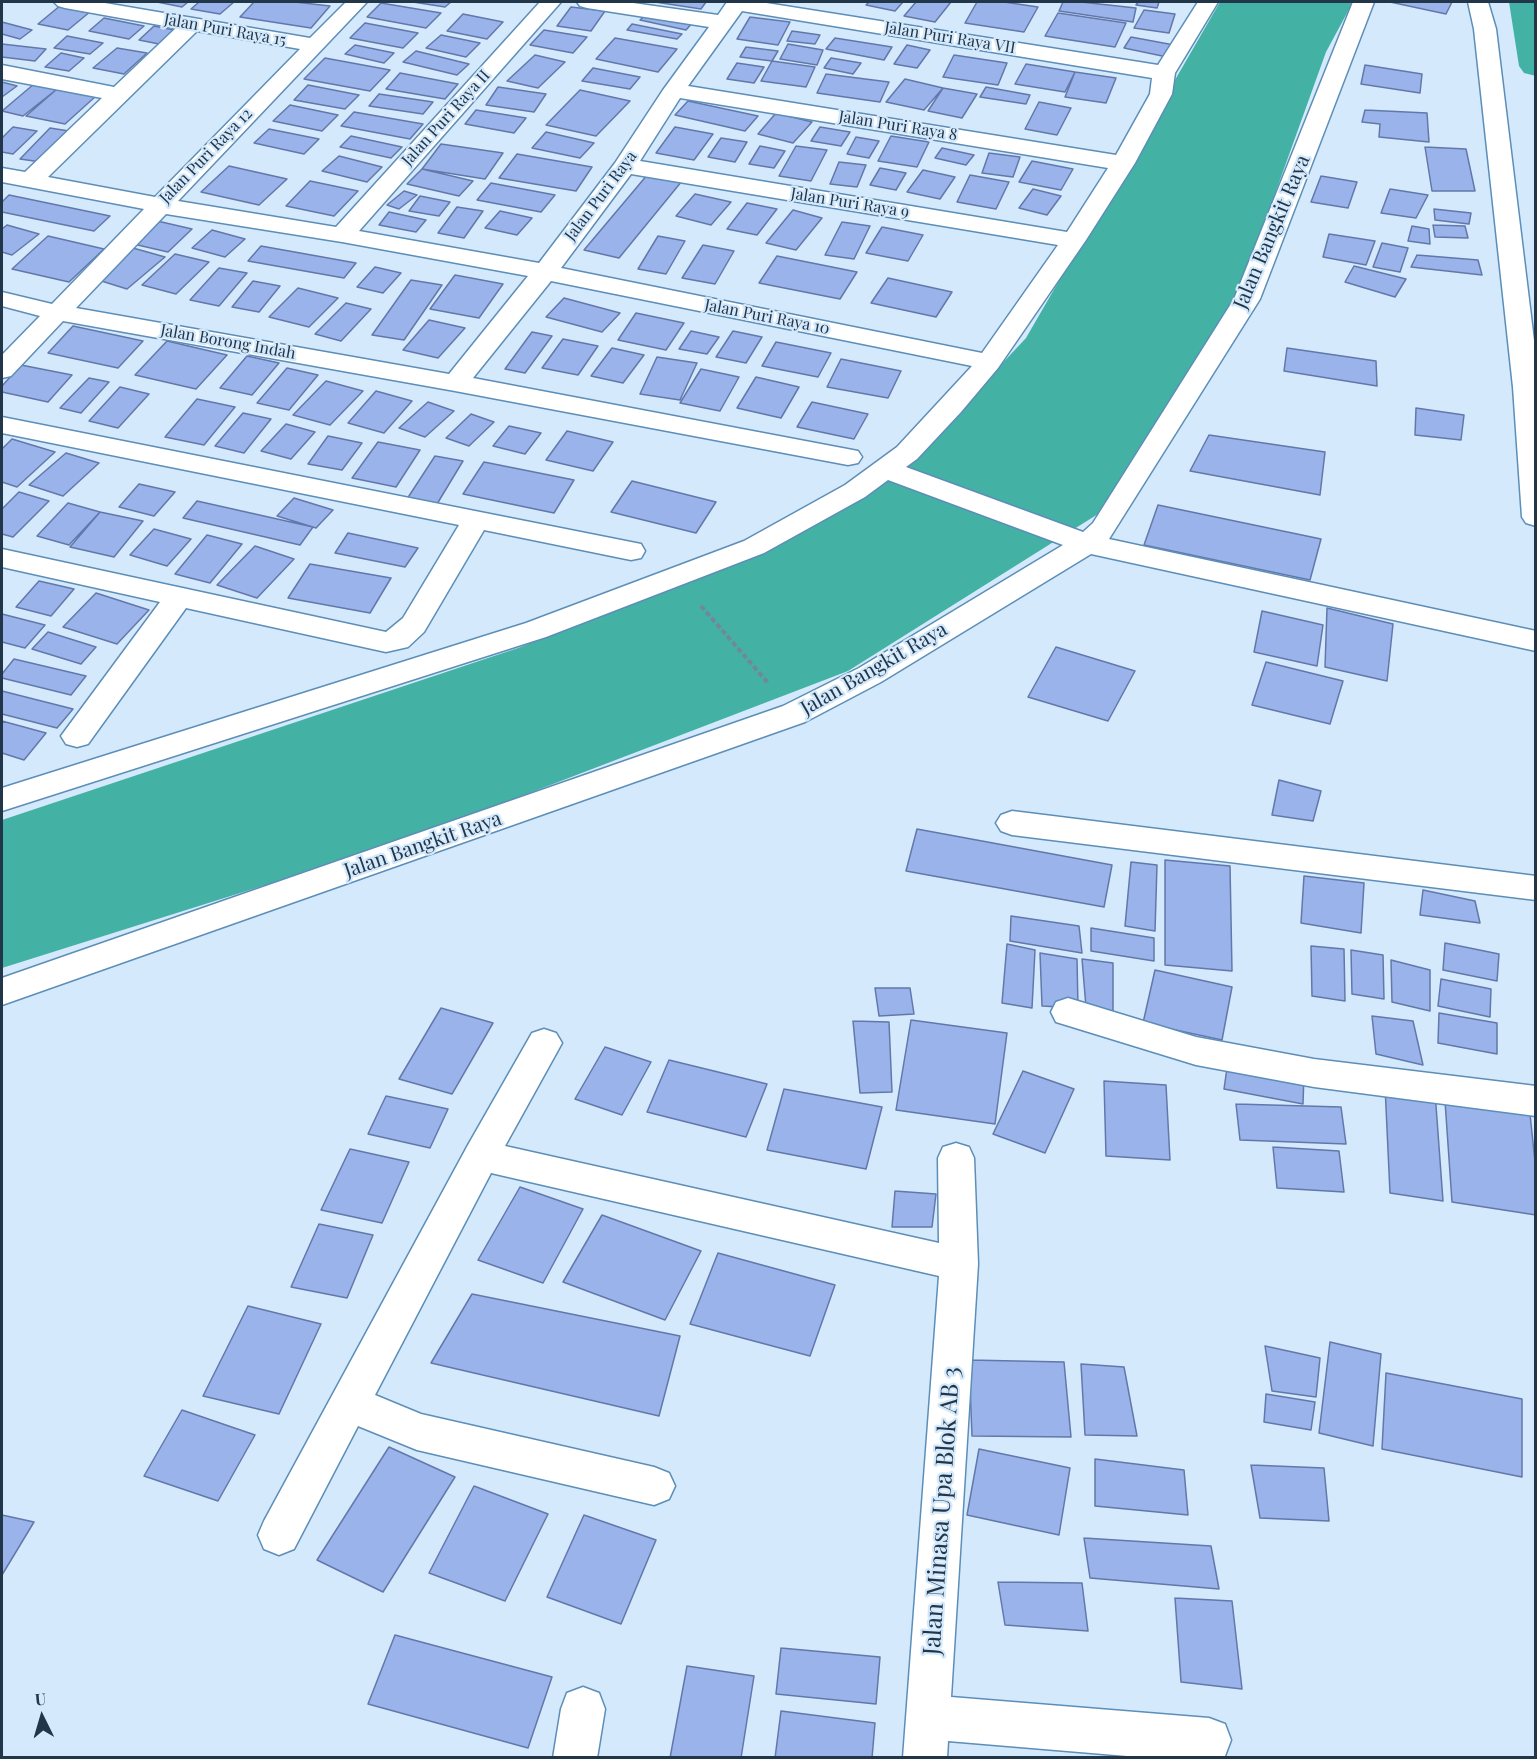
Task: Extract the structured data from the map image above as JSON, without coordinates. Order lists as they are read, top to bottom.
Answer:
{
  "streets": {
    "street": [
      "Jalan Puri Raya 15",
      "Jalan Puri Raya VII",
      "Jalan Puri Raya II",
      "Jalan Puri Raya 8",
      "Jalan Puri Raya 12",
      "Jalan Puri Raya",
      "Jalan Puri Raya 9",
      "Jalan Bangkit Raya",
      "Jalan Puri Raya 10",
      "Jalan Borong Indah",
      "Jalan Minasa Upa Blok AB 3"
    ]
  },
  "crossings": [
    ["Jalan Puri Raya 15", "Jalan Puri Raya 12"],
    ["Jalan Puri Raya VII", "Jalan Puri Raya"],
    ["Jalan Puri Raya II", "Jalan Puri Raya 10"],
    ["Jalan Puri Raya 8", "Jalan Puri Raya"],
    ["Jalan Puri Raya 12", "Jalan Puri Raya 10"],
    ["Jalan Puri Raya 12", "Jalan Borong Indah"],
    ["Jalan Puri Raya", "Jalan Puri Raya 9"],
    ["Jalan Puri Raya", "Jalan Puri Raya 10"],
    ["Jalan Puri Raya", "Jalan Borong Indah"]
  ],
  "north": "top"
}
